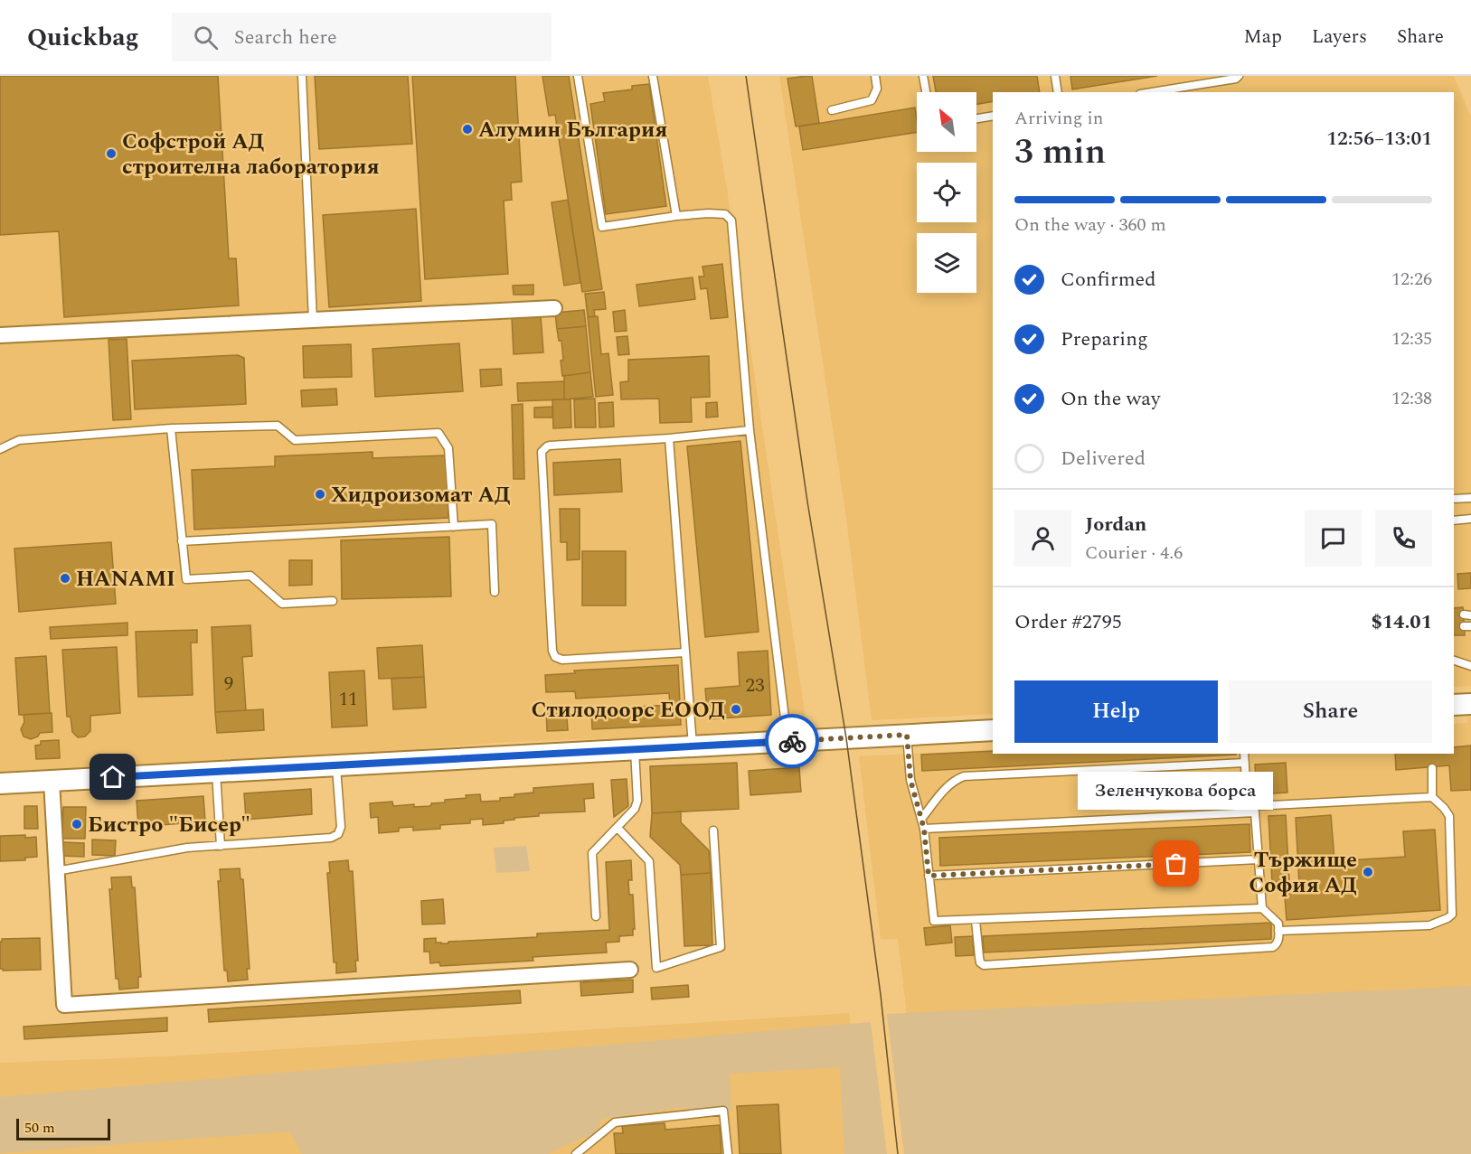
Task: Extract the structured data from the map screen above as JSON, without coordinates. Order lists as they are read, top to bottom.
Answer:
{
  "places": [
    "Алумин България",
    "Софстрой АД строителна лаборатория",
    "Хидроизомат АД",
    "HANAMI",
    "Стилодоорс ЕООД",
    "Бистро \"Бисер\"",
    "Зеленчукова борса",
    "Тържище София АД"
  ],
  "house_numbers": ["9", "23", "11"],
  "scale_bar": "50 m",
  "north": "top left",
  "page": {
    "header": "Quickbag",
    "search": "Search here",
    "nav": ["Map", "Layers", "Share"],
    "heading": ["3 min", "Arriving in", "12:56–13:01"],
    "panel": [
      "Jordan",
      "Courier · 4.6",
      "Order #2795",
      "$14.01"
    ],
    "bar": "On the way · 360 m",
    "list": [
      ["Confirmed", "12:26"],
      ["Preparing", "12:35"],
      ["On the way", "12:38"],
      "Delivered"
    ],
    "buttons": ["Help", "Share"],
    "bubble": "Зеленчукова борса",
    "scale": "50 m"
  }
}
